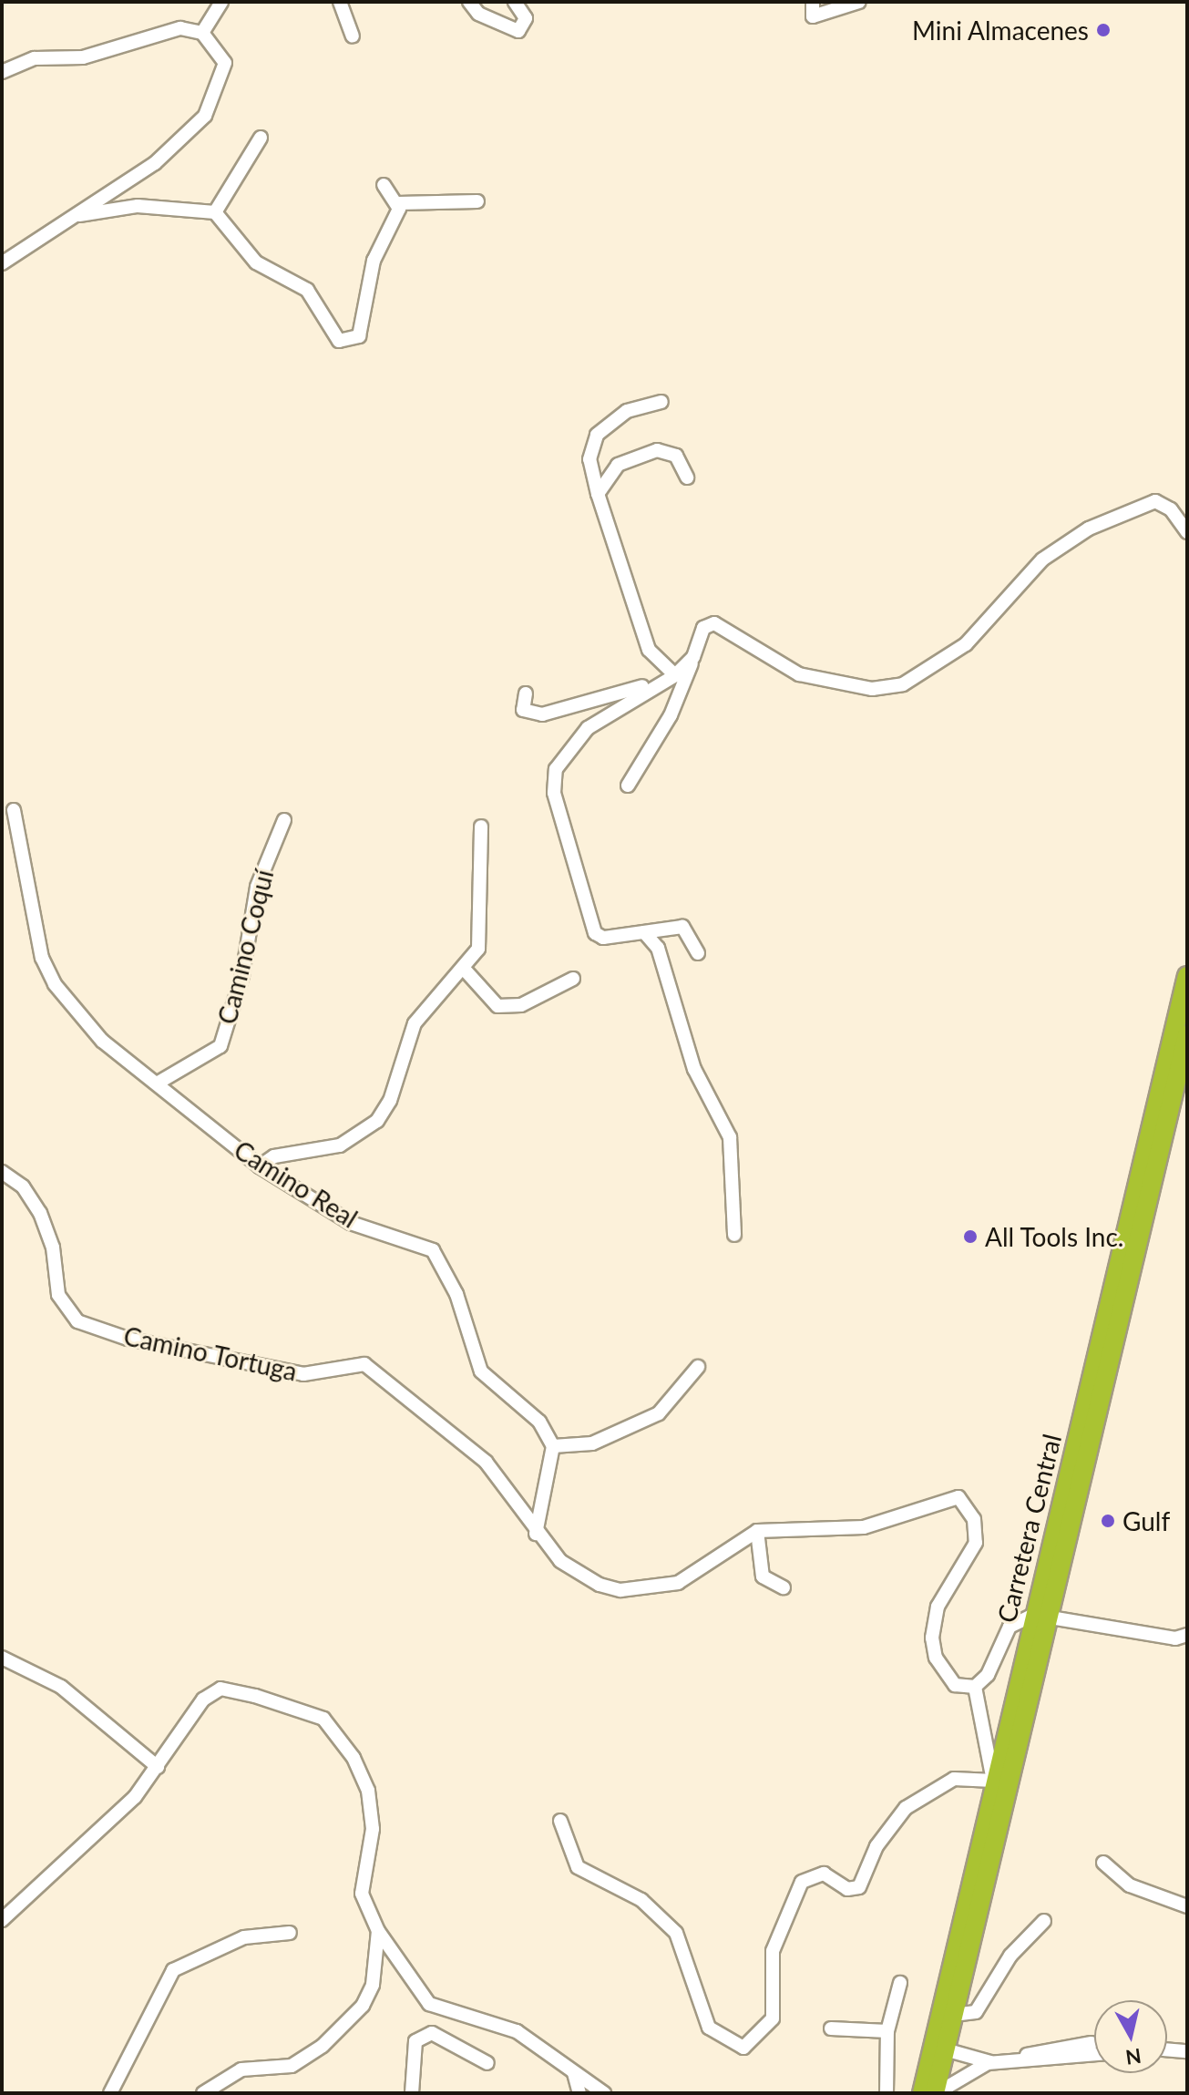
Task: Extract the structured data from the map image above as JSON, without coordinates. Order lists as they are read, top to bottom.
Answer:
{
  "streets": {
    "highway": ["Carretera Central"],
    "street": ["Camino Coquí", "Camino Real", "Camino Tortuga"]
  },
  "crossings": [
    ["Camino Coquí", "Camino Real"]
  ],
  "places": ["Mini Almacenes", "All Tools Inc.", "Gulf"],
  "north": "bottom"
}
